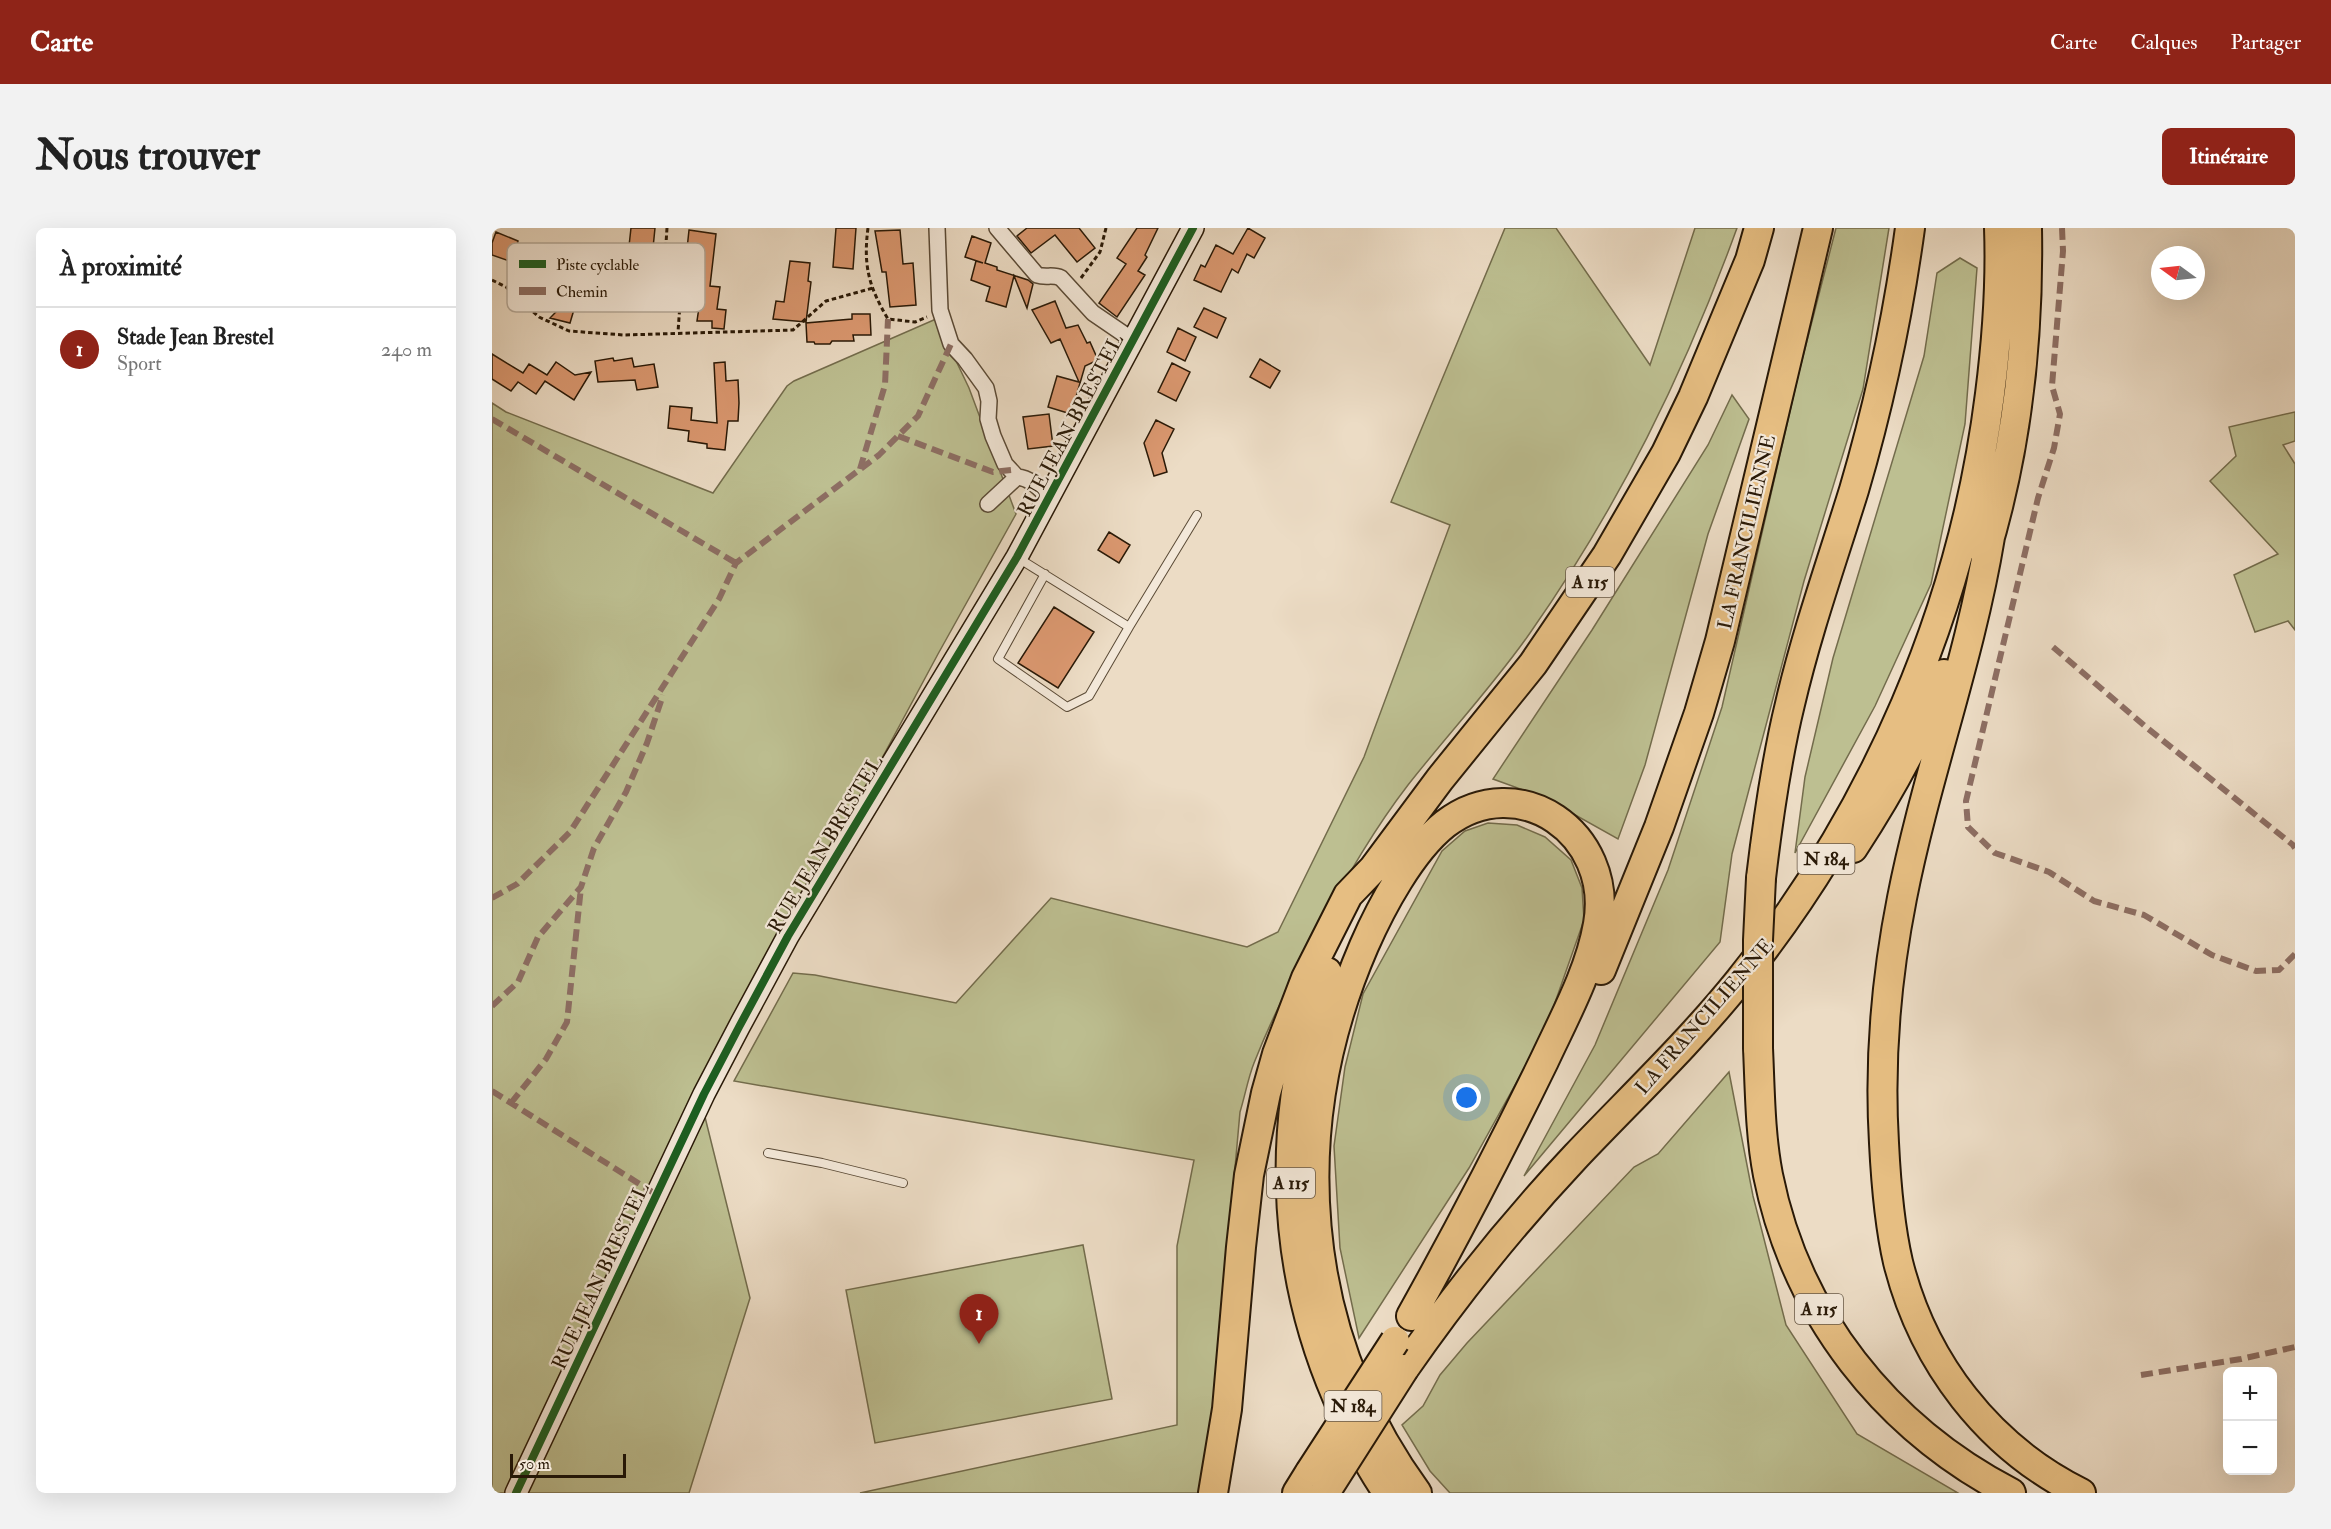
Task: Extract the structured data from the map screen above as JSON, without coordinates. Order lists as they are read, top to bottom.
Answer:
{
  "streets": {
    "highway": ["LA FRANCILIENNE", "A 115", "N 184"],
    "street": ["RUE JEAN BRESTEL"]
  },
  "legend": ["Piste cyclable", "Chemin"],
  "scale_bar": "50 m",
  "north": "left",
  "page": {
    "header": "Carte",
    "nav": ["Carte", "Calques", "Partager"],
    "buttons": "Itinéraire",
    "title": "Nous trouver",
    "heading": "À proximité",
    "list": [
      {
        "mark": "1",
        "name": "Stade Jean Brestel",
        "note": "Sport",
        "value": "240 m"
      }
    ],
    "pins": "1",
    "map_buttons": ["+", "−"],
    "scale": "50 m"
  }
}
